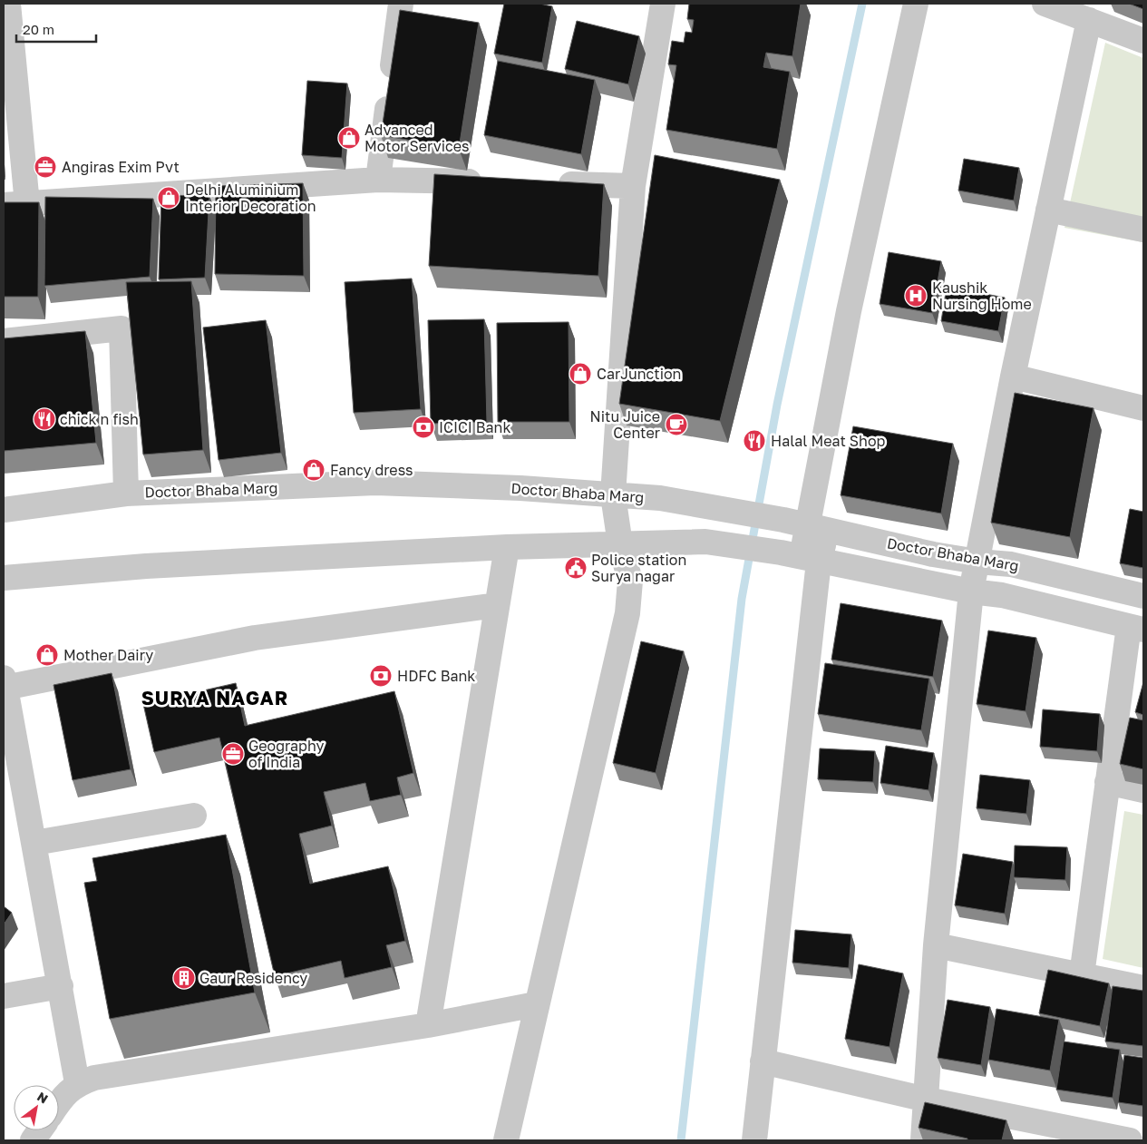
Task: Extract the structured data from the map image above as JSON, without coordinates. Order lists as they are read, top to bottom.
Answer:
{
  "streets": {
    "street": ["Doctor Bhaba Marg"]
  },
  "districts": ["SURYA NAGAR"],
  "places": {
    "shop": [
      "Advanced Motor Services",
      "Delhi Aluminium Interior Decoration",
      "CarJunction",
      "Fancy dress",
      "Mother Dairy"
    ],
    "office": ["Angiras Exim Pvt", "Geography of India"],
    "hospital": ["Kaushik Nursing Home"],
    "restaurant": ["chick n fish", "Halal Meat Shop"],
    "cafe": ["Nitu Juice Center"],
    "bank": ["ICICI Bank", "HDFC Bank"],
    "public building": ["Police station Surya nagar"],
    "building": ["Gaur Residency"]
  },
  "scale_bar": "20 m",
  "north": "top right"
}
